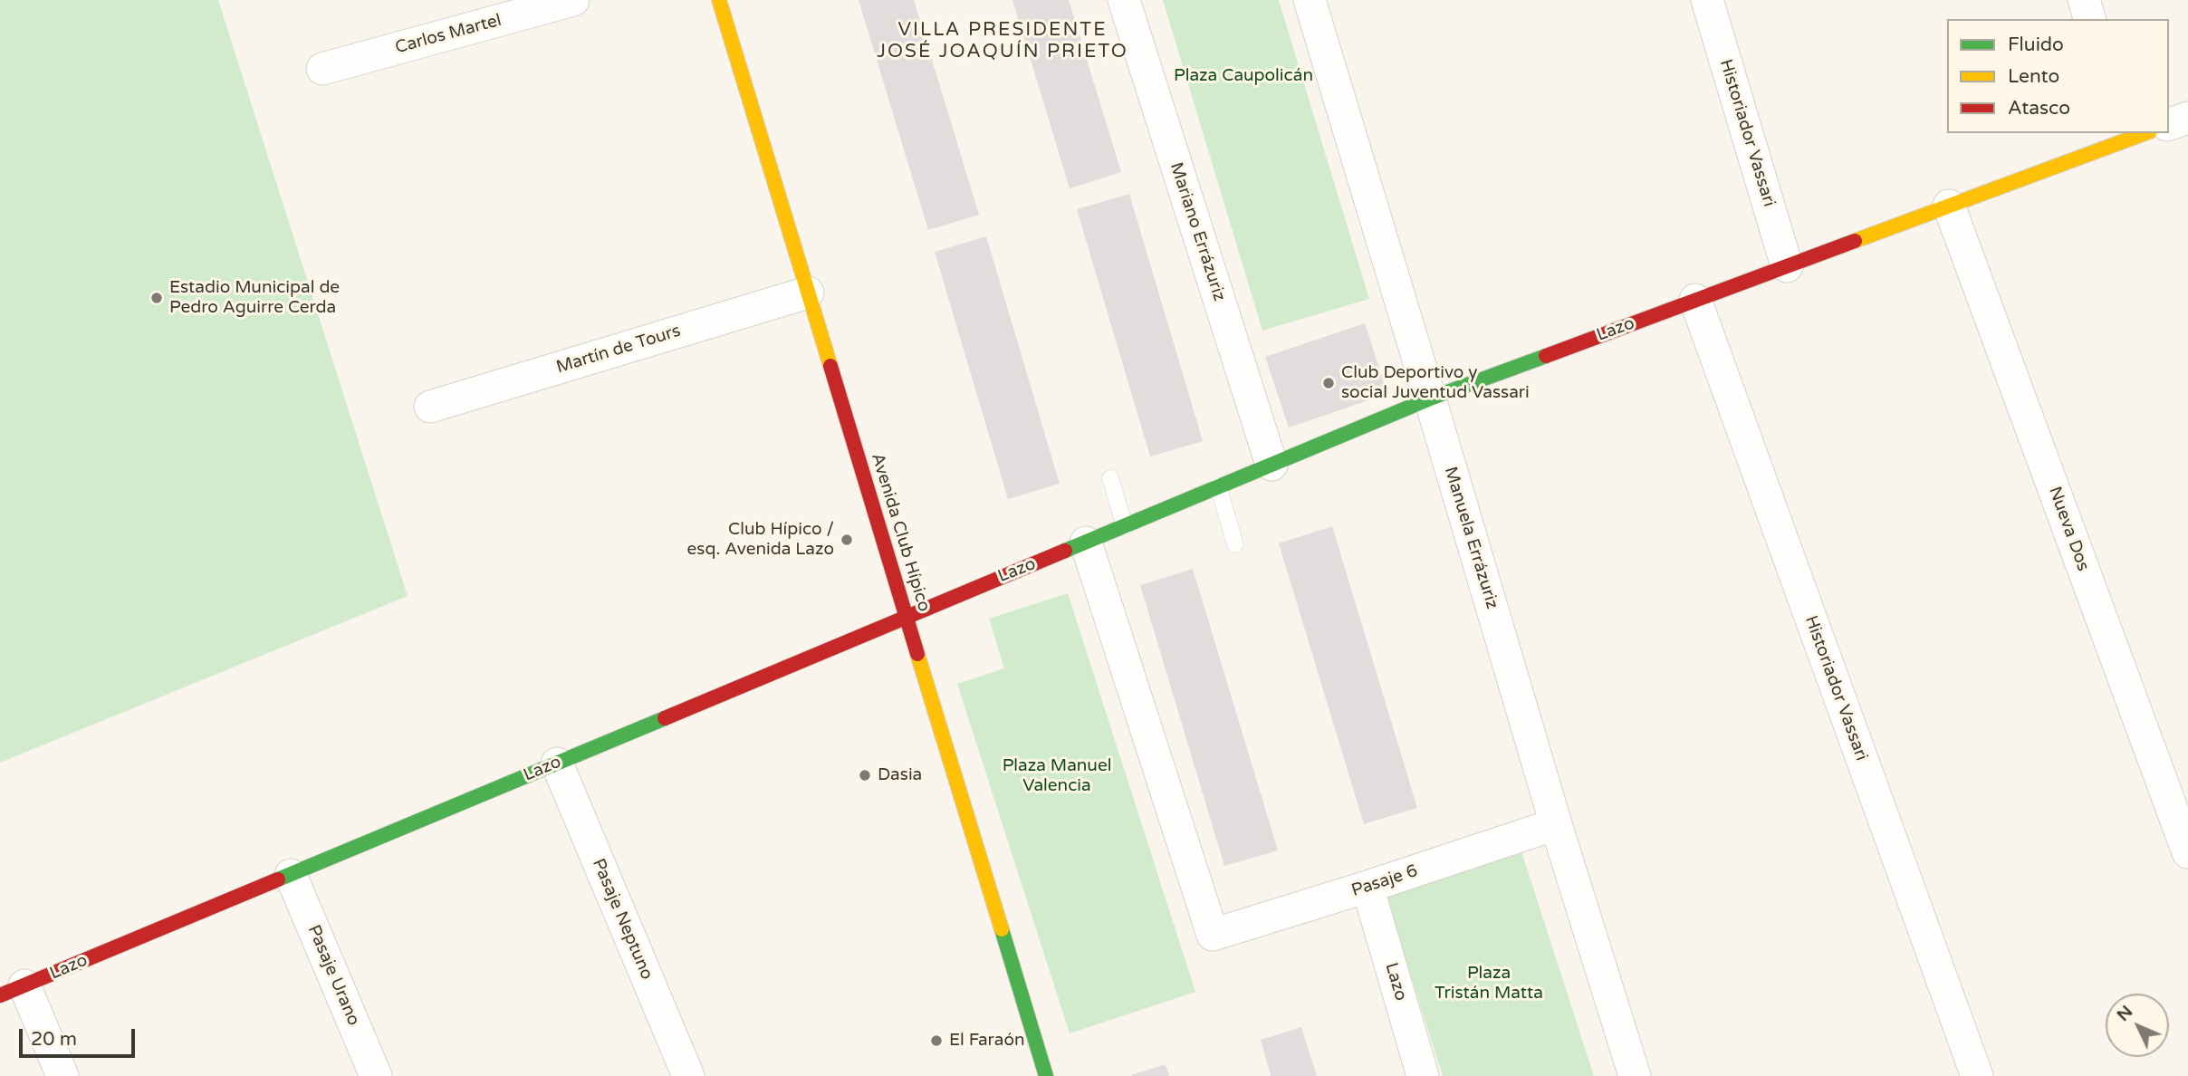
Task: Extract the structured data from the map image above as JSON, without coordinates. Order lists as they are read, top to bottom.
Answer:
{
  "streets": {
    "street": [
      "Carlos Martel",
      "Historiador Vassari",
      "Mariano Errázuriz",
      "Lazo",
      "Martín de Tours",
      "Nueva Dos",
      "Avenida Club Hípico",
      "Manuela Errázuriz",
      "Pasaje 6",
      "Pasaje Neptuno",
      "Pasaje Urano"
    ]
  },
  "crossings": [
    ["Historiador Vassari", "Lazo"],
    ["Mariano Errázuriz", "Lazo"],
    ["Lazo", "Nueva Dos"],
    ["Lazo", "Avenida Club Hípico"],
    ["Lazo", "Manuela Errázuriz"],
    ["Lazo", "Pasaje 6"],
    ["Lazo", "Pasaje Neptuno"],
    ["Lazo", "Pasaje Urano"],
    ["Martín de Tours", "Avenida Club Hípico"],
    ["Manuela Errázuriz", "Pasaje 6"]
  ],
  "districts": ["VILLA PRESIDENTE JOSÉ JOAQUÍN PRIETO"],
  "parks": ["Plaza Caupolicán", "Plaza Manuel Valencia", "Plaza Tristán Matta"],
  "places": [
    "Estadio Municipal de Pedro Aguirre Cerda",
    "Club Deportivo y social Juventud Vassari",
    "Club Hípico / esq. Avenida Lazo",
    "Dasia",
    "El Faraón"
  ],
  "legend": ["Fluido", "Lento", "Atasco"],
  "scale_bar": "20 m",
  "north": "top left"
}
